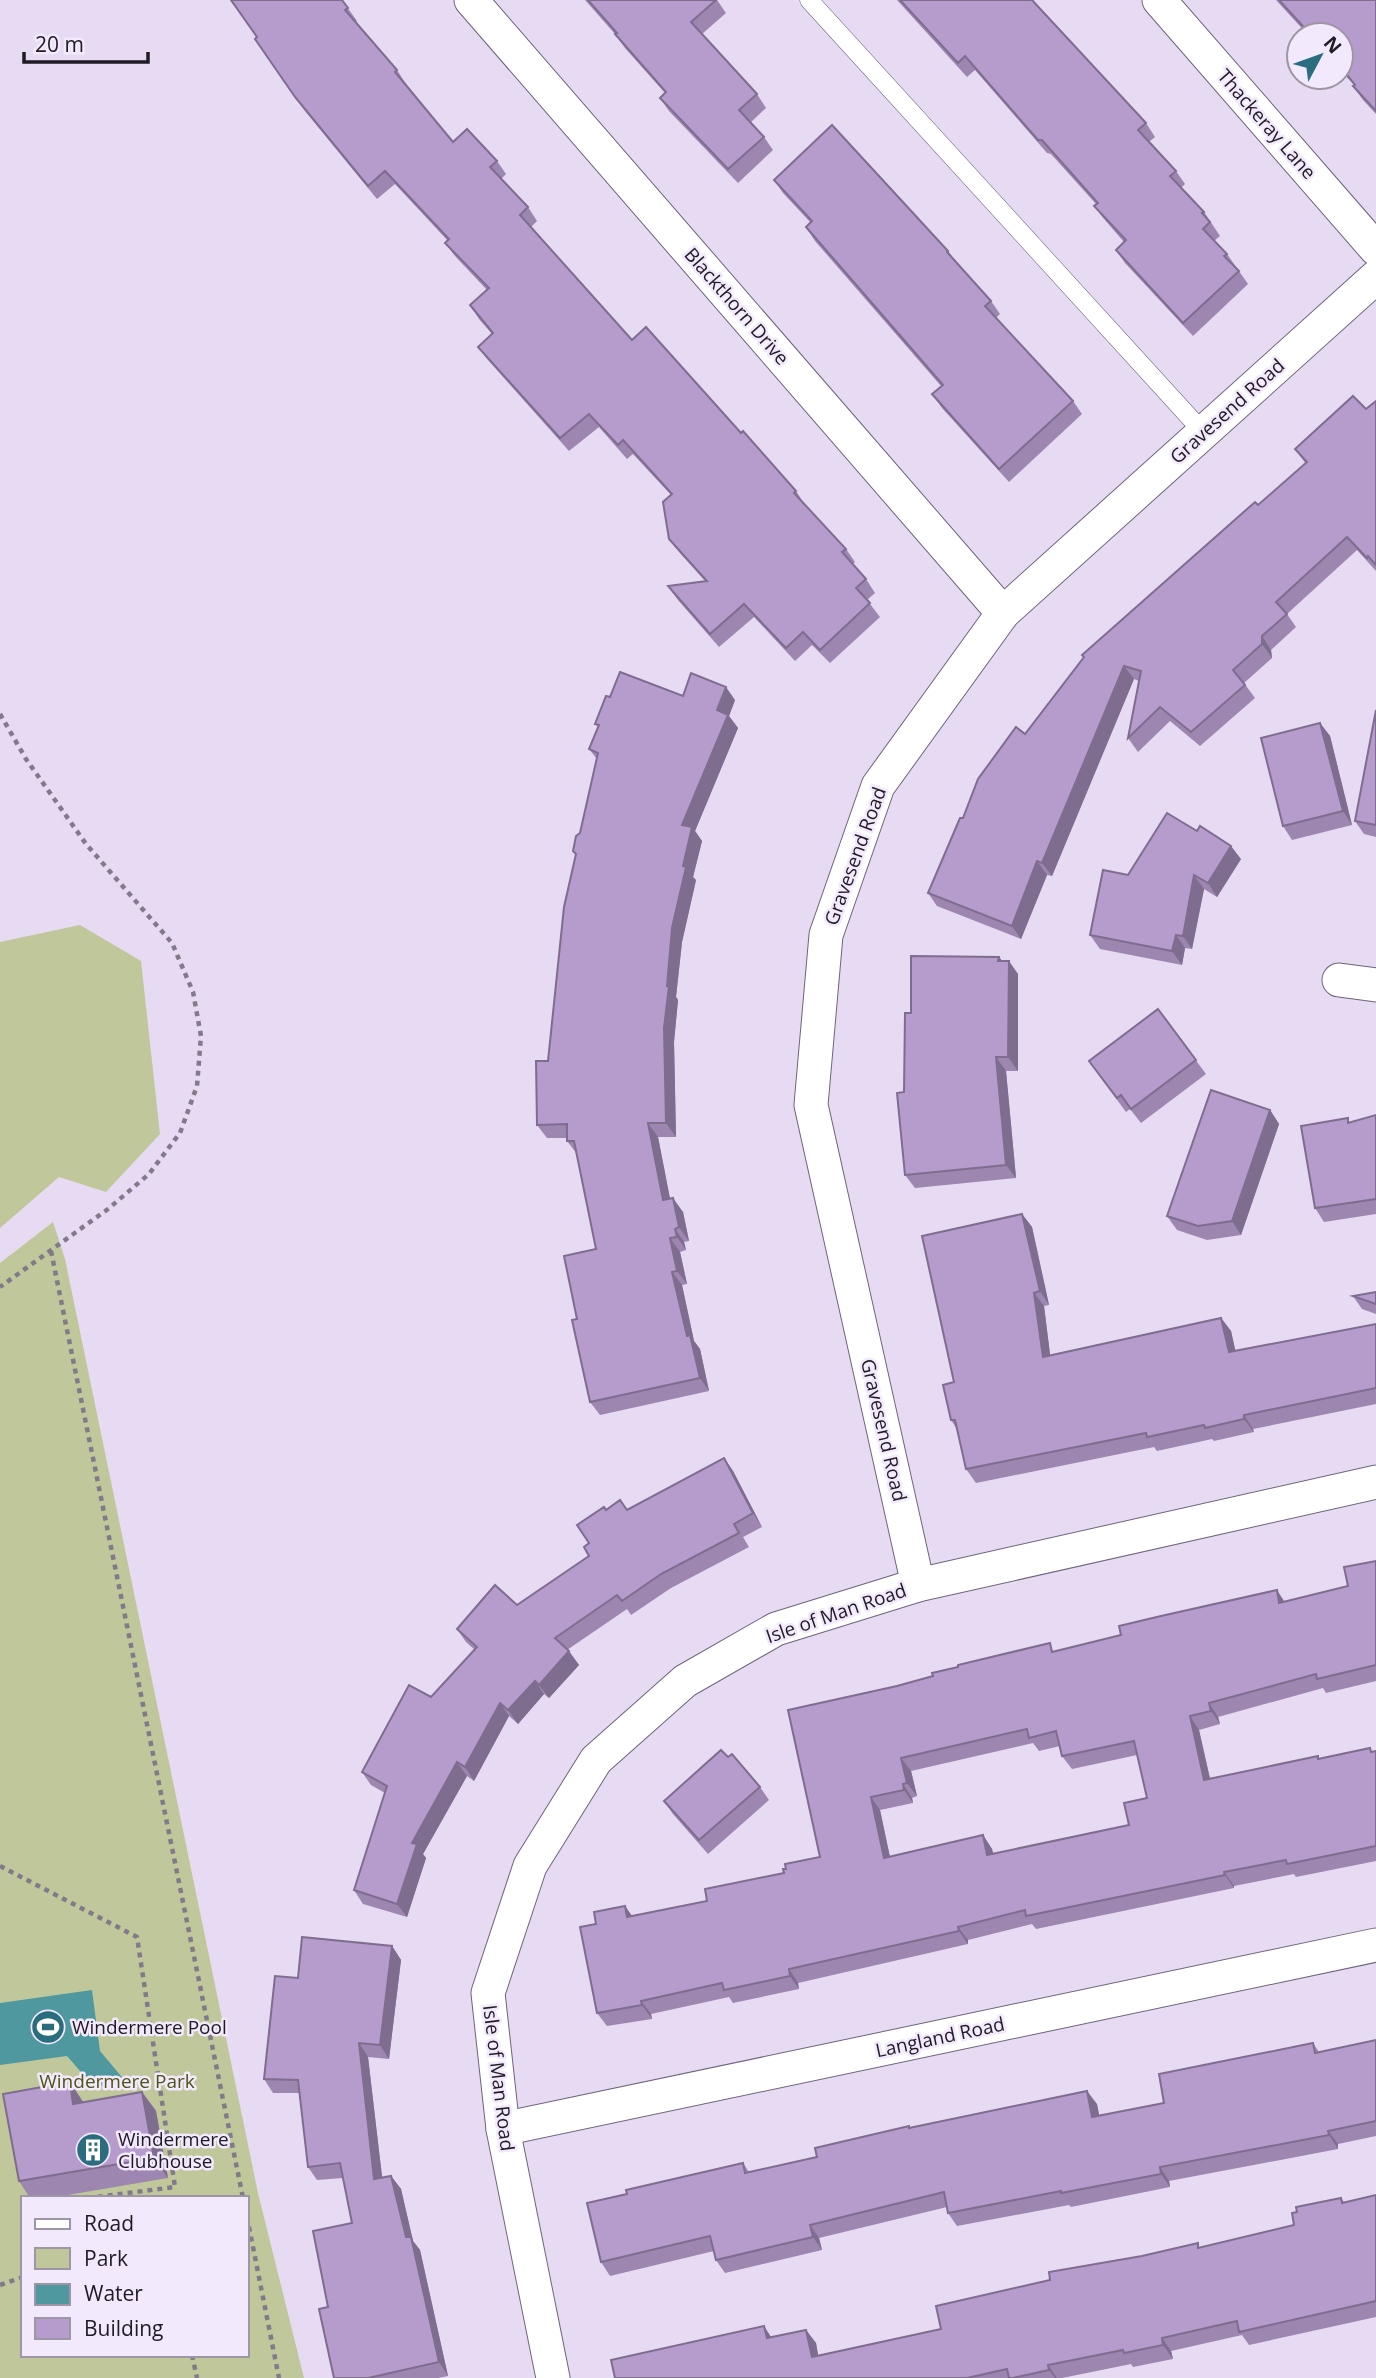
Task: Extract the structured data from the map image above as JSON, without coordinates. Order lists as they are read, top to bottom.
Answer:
{
  "streets": {
    "street": [
      "Thackeray Lane",
      "Blackthorn Drive",
      "Gravesend Road",
      "Isle of Man Road",
      "Langland Road"
    ]
  },
  "crossings": [
    ["Blackthorn Drive", "Gravesend Road"],
    ["Gravesend Road", "Isle of Man Road"],
    ["Isle of Man Road", "Langland Road"]
  ],
  "parks": ["Windermere Park"],
  "places": {
    "sports": ["Windermere Pool"],
    "building": ["Windermere Clubhouse"]
  },
  "legend": [
    "Road",
    "Park",
    "Water",
    "Building"
  ],
  "scale_bar": "20 m",
  "north": "top right"
}
